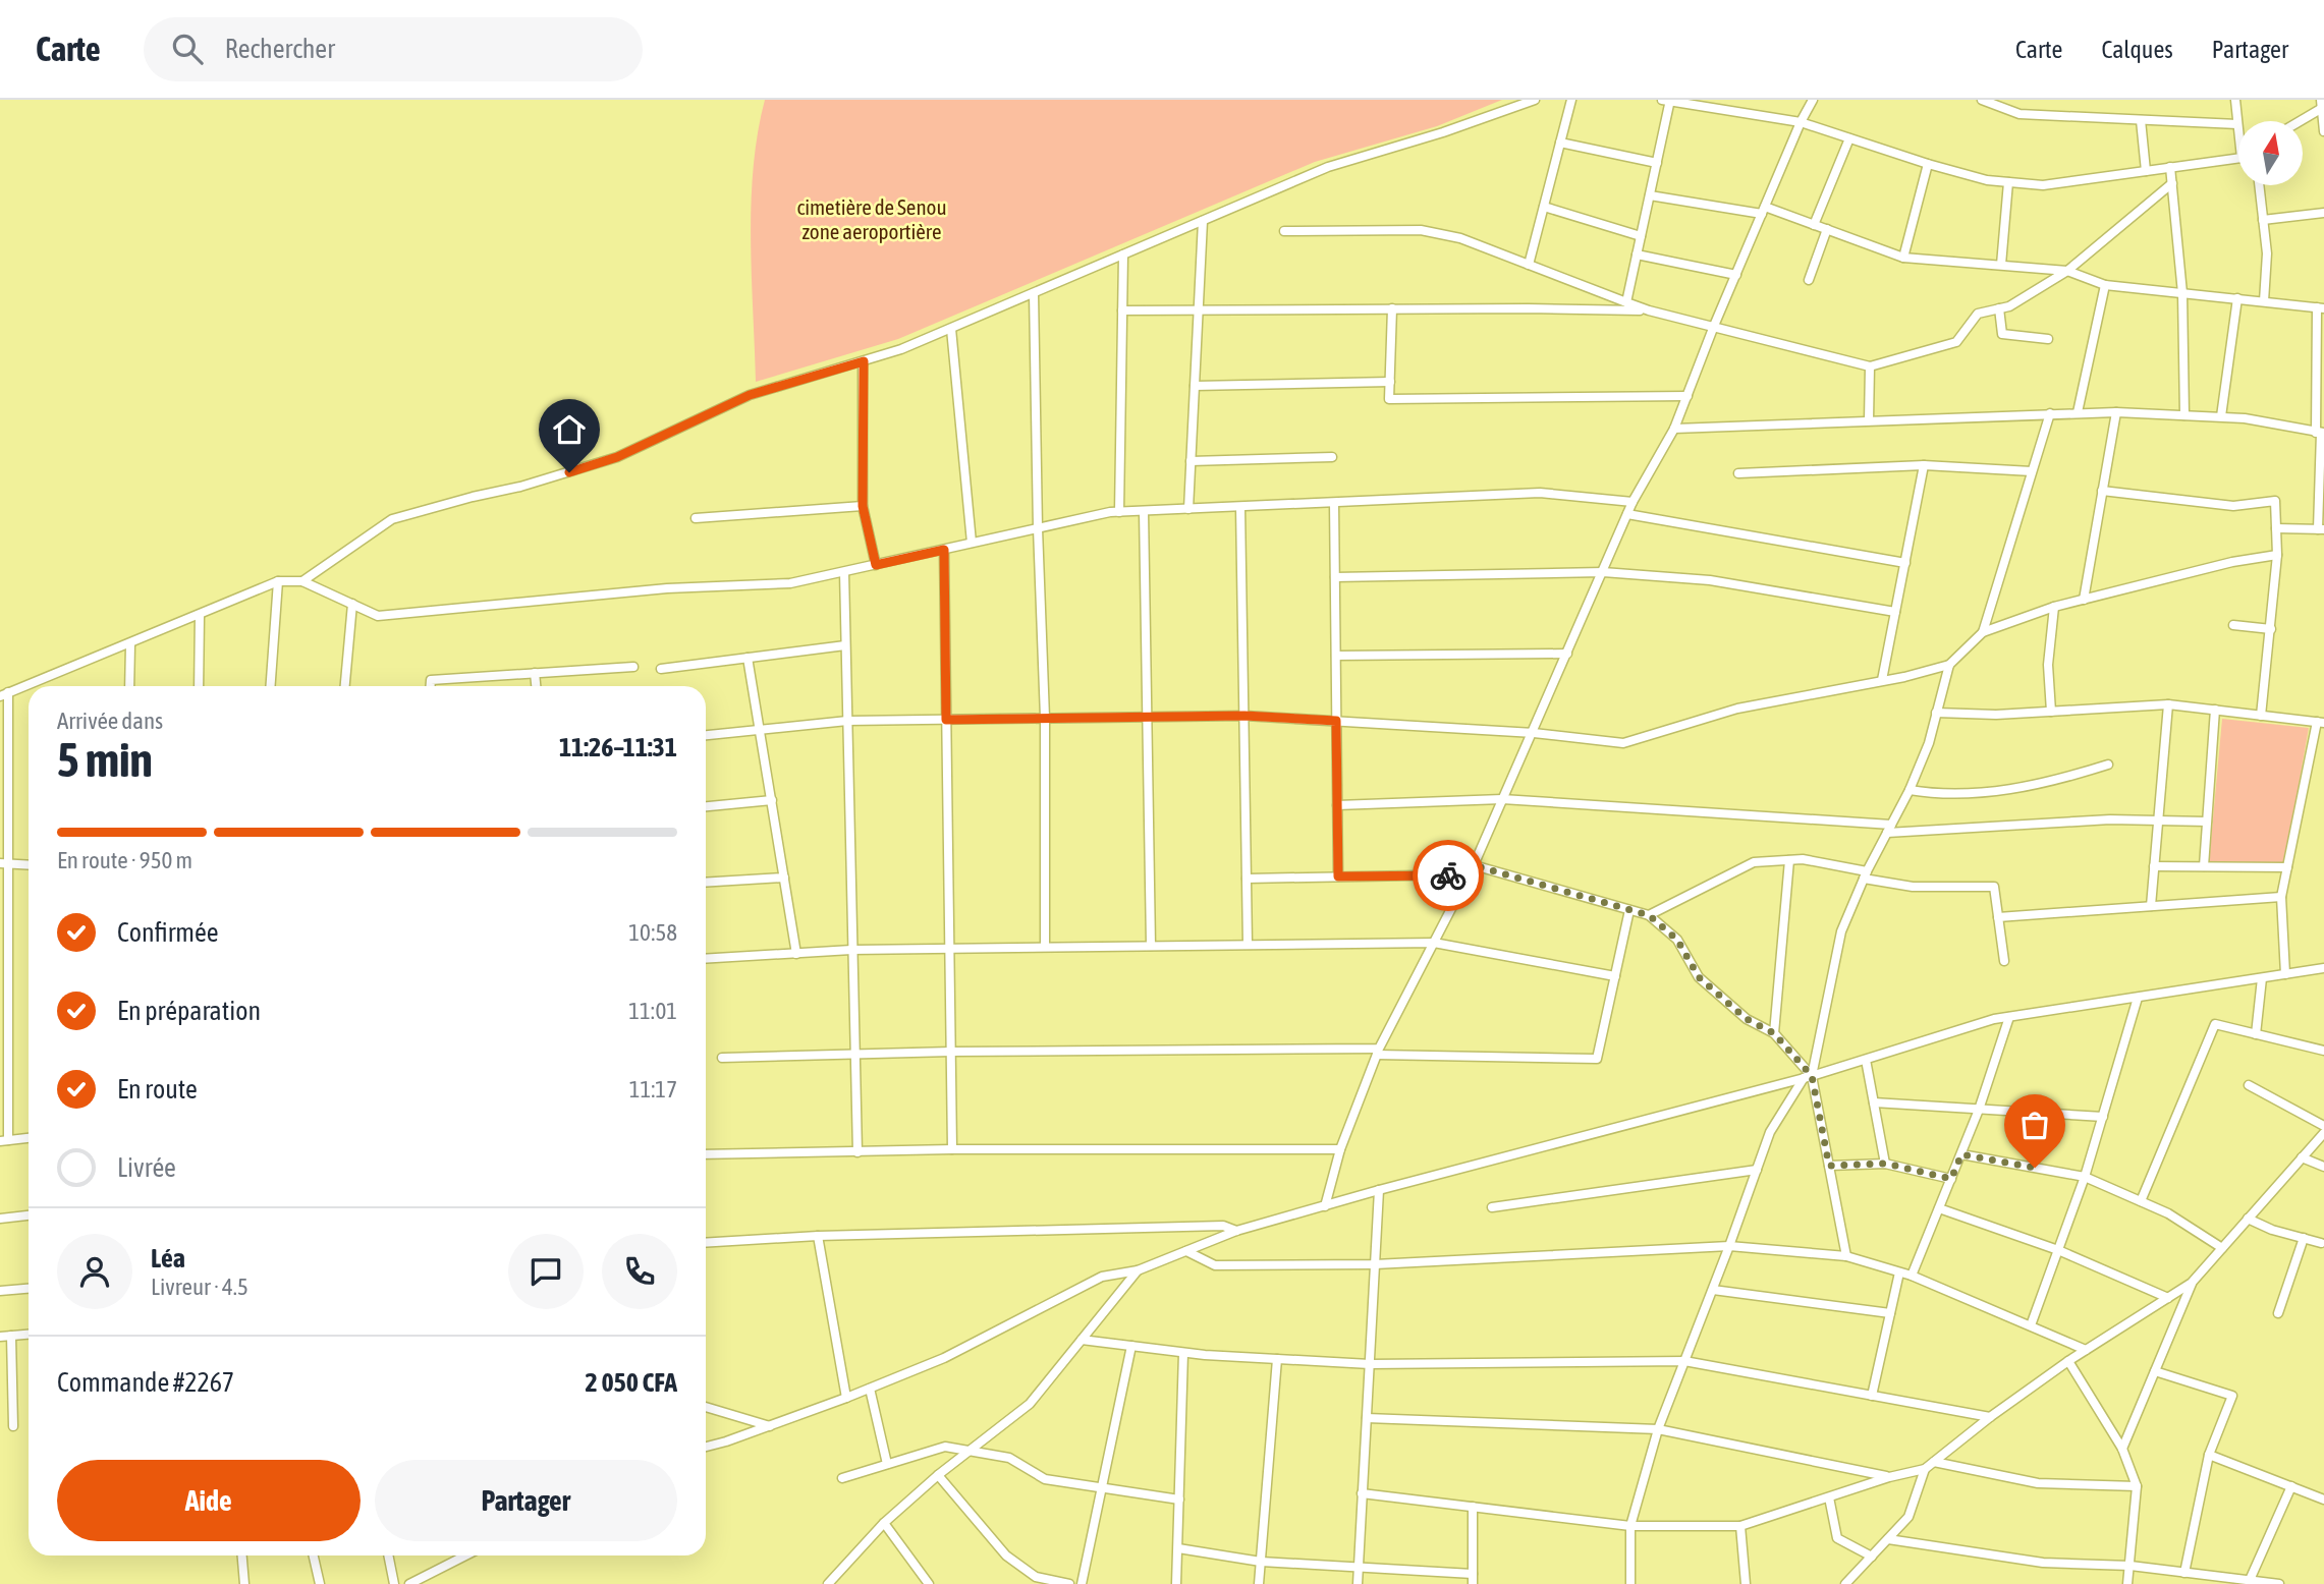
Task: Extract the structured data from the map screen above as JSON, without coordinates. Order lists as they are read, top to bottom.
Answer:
{
  "parks": ["cimetière de Senou zone aeroportière"],
  "north": "top",
  "page": {
    "header": "Carte",
    "search": "Rechercher",
    "nav": ["Carte", "Calques", "Partager"],
    "heading": ["5 min", "Arrivée dans", "11:26–11:31"],
    "panel": [
      "Léa",
      "Livreur · 4.5",
      "Commande #2267",
      "2 050 CFA"
    ],
    "bar": "En route · 950 m",
    "list": [
      ["Confirmée", "10:58"],
      ["En préparation", "11:01"],
      ["En route", "11:17"],
      "Livrée"
    ],
    "buttons": ["Aide", "Partager"]
  }
}
